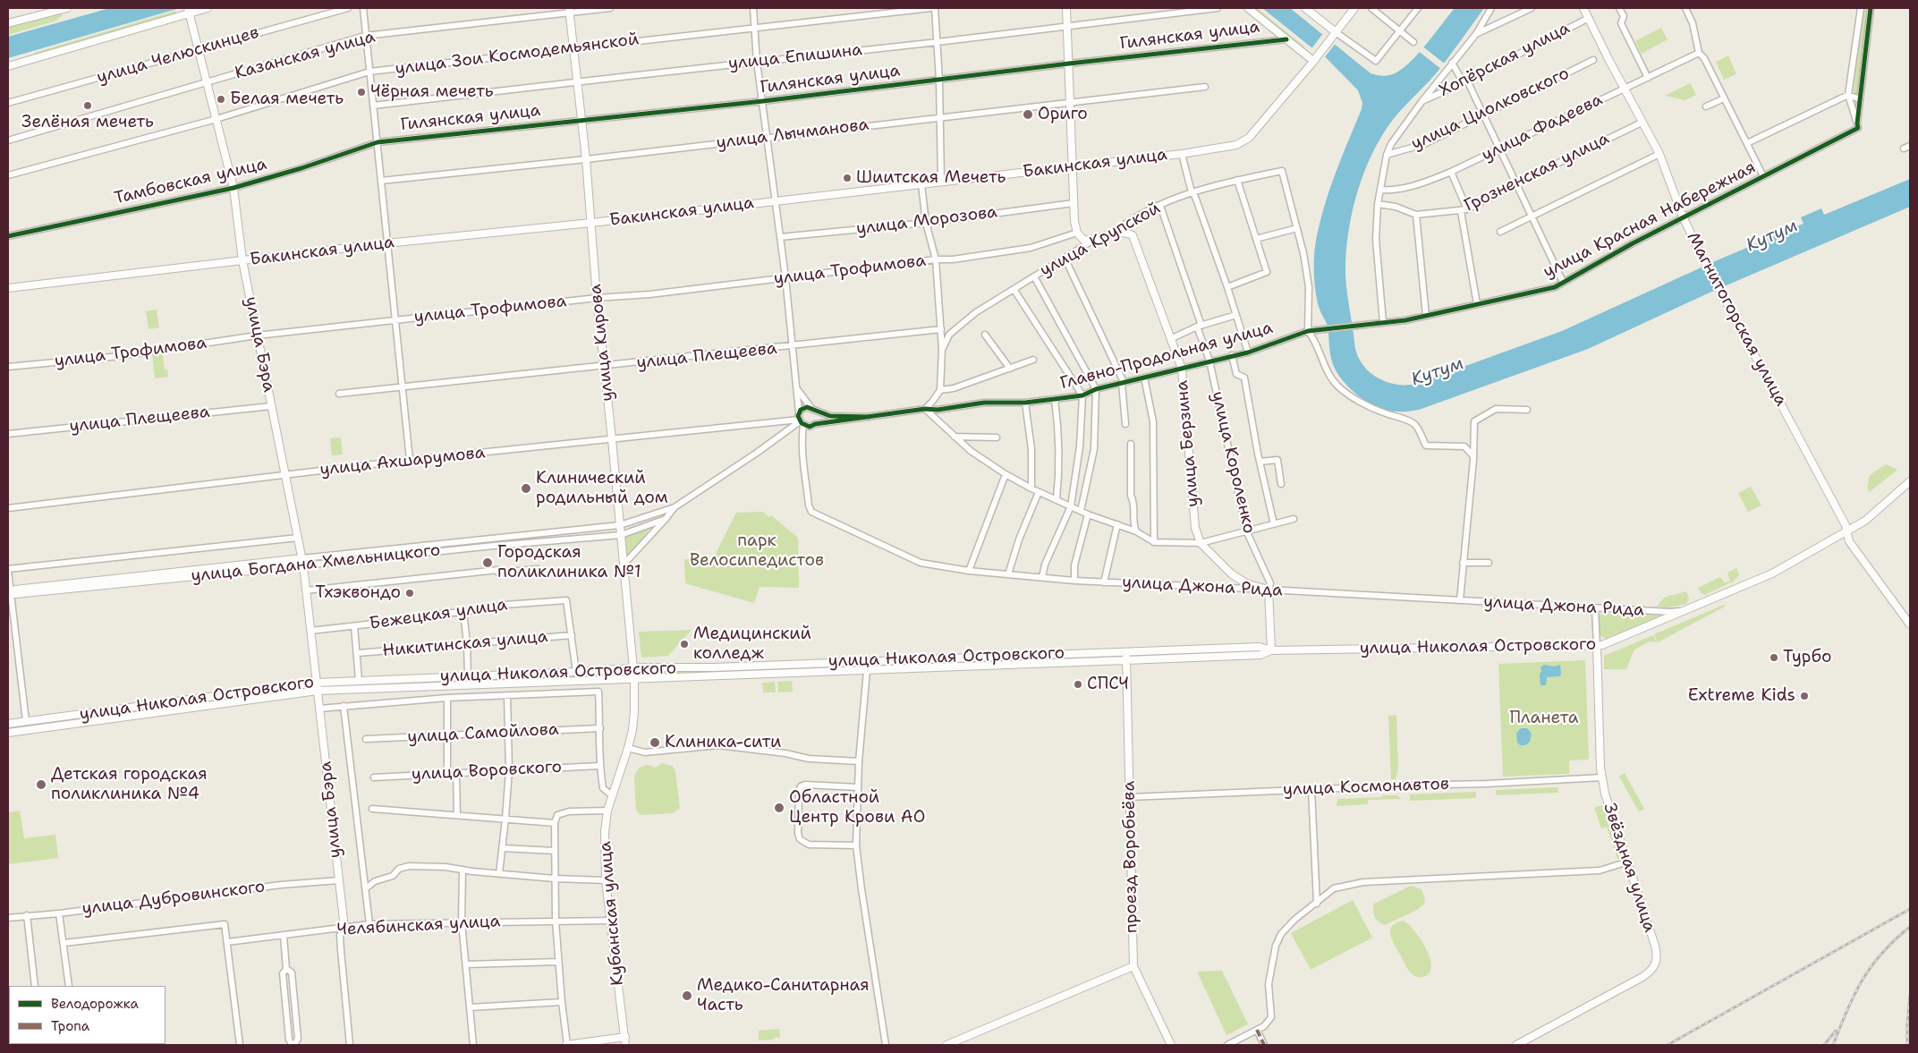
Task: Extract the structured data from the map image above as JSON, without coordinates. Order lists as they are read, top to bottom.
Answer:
{
  "streets": {
    "main road": [
      "Бакинская улица",
      "улица Крупской",
      "Магнитогорская улица",
      "улица Кирова",
      "улица Бэра",
      "улица Берзина",
      "улица Короленко",
      "улица Богдана Хмельницкого",
      "улица Николая Островского",
      "проезд Воробьёва",
      "Звёздная улица",
      "Кубанская улица"
    ],
    "street": [
      "Гилянская улица",
      "улица Зои Космодемьянской",
      "улица Челюскинцев",
      "Казанская улица",
      "улица Епишина",
      "Хопёрская улица",
      "улица Циолковского",
      "улица Фадеева",
      "улица Лычманова",
      "Грозненская улица",
      "Тамбовская улица",
      "улица Красная Набережная",
      "улица Морозова",
      "улица Трофимова",
      "улица Плещеева",
      "Главно-Продольная улица",
      "улица Ахшарумова",
      "улица Джона Рида",
      "Бежецкая улица",
      "Никитинская улица",
      "улица Самойлова",
      "улица Воровского",
      "улица Космонавтов",
      "улица Дубровинского",
      "Челябинская улица"
    ]
  },
  "crossings": [
    ["Гилянская улица", "Тамбовская улица"],
    ["Гилянская улица", "улица Кирова"],
    ["улица Зои Космодемьянской", "улица Кирова"],
    ["улица Зои Космодемьянской", "улица Бэра"],
    ["улица Челюскинцев", "улица Бэра"],
    ["Казанская улица", "улица Кирова"],
    ["Казанская улица", "улица Бэра"],
    ["улица Епишина", "улица Кирова"],
    ["Хопёрская улица", "Магнитогорская улица"],
    ["улица Фадеева", "Магнитогорская улица"],
    ["улица Лычманова", "улица Кирова"],
    ["Бакинская улица", "улица Кирова"],
    ["Бакинская улица", "улица Бэра"],
    ["Грозненская улица", "Магнитогорская улица"],
    ["Тамбовская улица", "улица Бэра"],
    ["улица Красная Набережная", "Магнитогорская улица"],
    ["улица Красная Набережная", "Главно-Продольная улица"],
    ["улица Крупской", "улица Берзина"],
    ["улица Крупской", "улица Короленко"],
    ["улица Трофимова", "улица Кирова"],
    ["улица Трофимова", "улица Бэра"],
    ["Магнитогорская улица", "улица Николая Островского"],
    ["улица Кирова", "улица Плещеева"],
    ["улица Кирова", "улица Ахшарумова"],
    ["улица Кирова", "улица Богдана Хмельницкого"],
    ["улица Кирова", "улица Николая Островского"],
    ["улица Кирова", "Кубанская улица"],
    ["улица Бэра", "улица Плещеева"],
    ["улица Бэра", "улица Ахшарумова"],
    ["улица Бэра", "улица Богдана Хмельницкого"],
    ["улица Бэра", "Бежецкая улица"],
    ["улица Бэра", "улица Николая Островского"],
    ["улица Бэра", "улица Дубровинского"],
    ["улица Бэра", "Челябинская улица"],
    ["Главно-Продольная улица", "улица Берзина"],
    ["Главно-Продольная улица", "улица Короленко"],
    ["улица Берзина", "улица Короленко"],
    ["улица Берзина", "улица Джона Рида"],
    ["улица Ахшарумова", "улица Джона Рида"],
    ["улица Короленко", "улица Джона Рида"],
    ["улица Короленко", "улица Николая Островского"],
    ["улица Джона Рида", "улица Николая Островского"],
    ["улица Джона Рида", "Звёздная улица"],
    ["Бежецкая улица", "Никитинская улица"],
    ["улица Николая Островского", "проезд Воробьёва"],
    ["улица Николая Островского", "Звёздная улица"],
    ["улица Николая Островского", "Кубанская улица"],
    ["улица Космонавтов", "проезд Воробьёва"],
    ["улица Космонавтов", "Звёздная улица"],
    ["Кубанская улица", "Челябинская улица"]
  ],
  "water": ["Кутум"],
  "parks": ["парк Велосипедистов", "Планета"],
  "places": [
    "Чёрная мечеть",
    "Белая мечеть",
    "Зелёная мечеть",
    "Ориго",
    "Шиитская Мечеть",
    "Клинический родильный дом",
    "Городская поликлиника №1",
    "Тхэквондо",
    "Медицинский колледж",
    "Турбо",
    "СПСЧ",
    "Extreme Kids",
    "Клиника-сити",
    "Детская городская поликлиника №4",
    "Областной Центр Крови АО",
    "Медико-Санитарная Часть"
  ],
  "legend": ["Велодорожка", "Тропа"]
}
